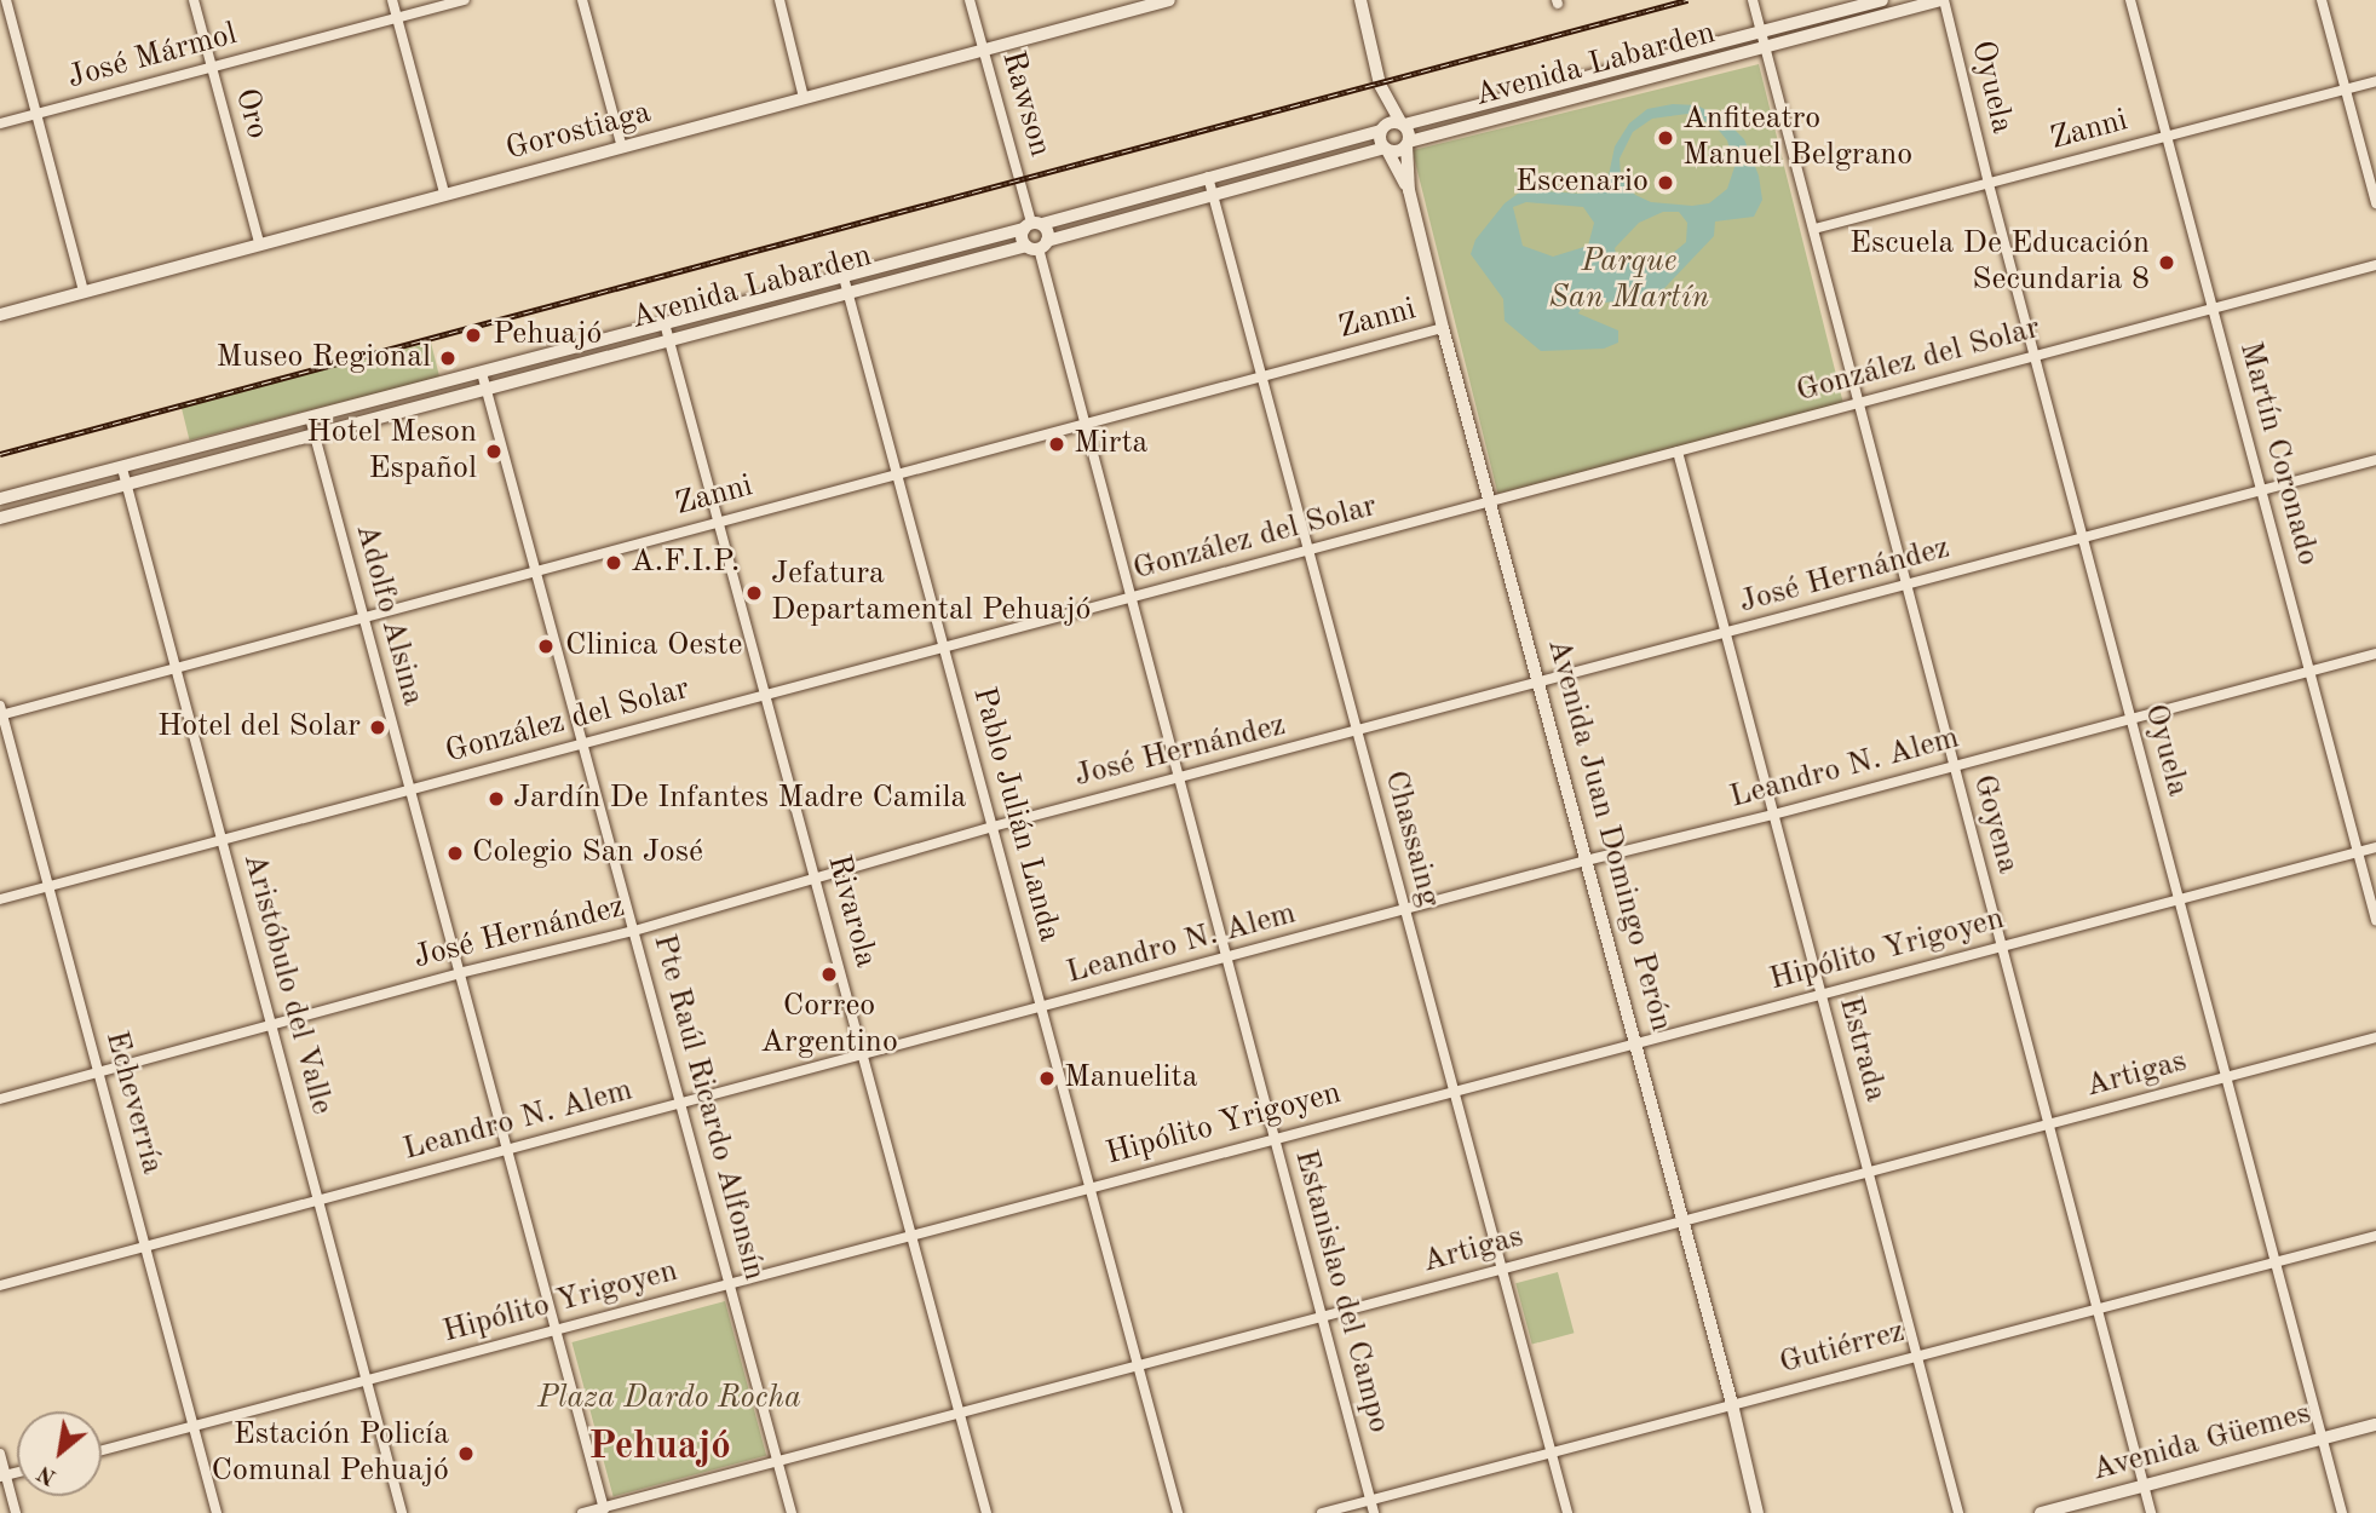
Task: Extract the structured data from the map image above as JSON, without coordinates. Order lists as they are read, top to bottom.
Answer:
{
  "streets": {
    "main road": ["Avenida Labarden", "Avenida Juan Domingo Perón", "Avenida Güemes"],
    "street": [
      "José Mármol",
      "Oyuela",
      "Rawson",
      "Oro",
      "Zanni",
      "Gorostiaga",
      "González del Solar",
      "Martín Coronado",
      "José Hernández",
      "Adolfo Alsina",
      "Leandro N. Alem",
      "Pablo Julián Landa",
      "Goyena",
      "Chassaing",
      "Rivarola",
      "Hipólito Yrigoyen",
      "Aristóbulo del Valle",
      "Estrada",
      "Artigas",
      "Echeverría",
      "Pte Raúl Ricardo Alfonsín",
      "Estanislao del Campo",
      "Gutiérrez"
    ]
  },
  "crossings": [
    ["José Mármol", "Oro"],
    ["Avenida Labarden", "Oyuela"],
    ["Avenida Labarden", "Rawson"],
    ["Avenida Labarden", "Adolfo Alsina"],
    ["Avenida Labarden", "Pablo Julián Landa"],
    ["Avenida Labarden", "Goyena"],
    ["Avenida Labarden", "Avenida Juan Domingo Perón"],
    ["Avenida Labarden", "Chassaing"],
    ["Avenida Labarden", "Rivarola"],
    ["Avenida Labarden", "Aristóbulo del Valle"],
    ["Avenida Labarden", "Pte Raúl Ricardo Alfonsín"],
    ["Avenida Labarden", "Estanislao del Campo"],
    ["Oyuela", "Zanni"],
    ["Oyuela", "González del Solar"],
    ["Oyuela", "José Hernández"],
    ["Oyuela", "Leandro N. Alem"],
    ["Oyuela", "Hipólito Yrigoyen"],
    ["Oyuela", "Artigas"],
    ["Oyuela", "Gutiérrez"],
    ["Oyuela", "Avenida Güemes"],
    ["Rawson", "Gorostiaga"],
    ["Oro", "Gorostiaga"],
    ["Zanni", "Martín Coronado"],
    ["Zanni", "Adolfo Alsina"],
    ["Zanni", "Pablo Julián Landa"],
    ["Zanni", "Goyena"],
    ["Zanni", "Avenida Juan Domingo Perón"],
    ["Zanni", "Chassaing"],
    ["Zanni", "Rivarola"],
    ["Zanni", "Aristóbulo del Valle"],
    ["Zanni", "Echeverría"],
    ["Zanni", "Pte Raúl Ricardo Alfonsín"],
    ["Zanni", "Estanislao del Campo"],
    ["González del Solar", "Martín Coronado"],
    ["González del Solar", "Adolfo Alsina"],
    ["González del Solar", "Pablo Julián Landa"],
    ["González del Solar", "Goyena"],
    ["González del Solar", "Avenida Juan Domingo Perón"],
    ["González del Solar", "Chassaing"],
    ["González del Solar", "Rivarola"],
    ["González del Solar", "Aristóbulo del Valle"],
    ["González del Solar", "Estrada"],
    ["González del Solar", "Echeverría"],
    ["González del Solar", "Pte Raúl Ricardo Alfonsín"],
    ["González del Solar", "Estanislao del Campo"],
    ["Martín Coronado", "José Hernández"],
    ["Martín Coronado", "Leandro N. Alem"],
    ["Martín Coronado", "Hipólito Yrigoyen"],
    ["José Hernández", "Adolfo Alsina"],
    ["José Hernández", "Pablo Julián Landa"],
    ["José Hernández", "Goyena"],
    ["José Hernández", "Avenida Juan Domingo Perón"],
    ["José Hernández", "Chassaing"],
    ["José Hernández", "Rivarola"],
    ["José Hernández", "Aristóbulo del Valle"],
    ["José Hernández", "Estrada"],
    ["José Hernández", "Echeverría"],
    ["José Hernández", "Pte Raúl Ricardo Alfonsín"],
    ["José Hernández", "Estanislao del Campo"],
    ["Adolfo Alsina", "Leandro N. Alem"],
    ["Adolfo Alsina", "Hipólito Yrigoyen"],
    ["Adolfo Alsina", "Artigas"],
    ["Leandro N. Alem", "Pablo Julián Landa"],
    ["Leandro N. Alem", "Goyena"],
    ["Leandro N. Alem", "Avenida Juan Domingo Perón"],
    ["Leandro N. Alem", "Chassaing"],
    ["Leandro N. Alem", "Rivarola"],
    ["Leandro N. Alem", "Aristóbulo del Valle"],
    ["Leandro N. Alem", "Estrada"],
    ["Leandro N. Alem", "Echeverría"],
    ["Leandro N. Alem", "Pte Raúl Ricardo Alfonsín"],
    ["Leandro N. Alem", "Estanislao del Campo"],
    ["Pablo Julián Landa", "Hipólito Yrigoyen"],
    ["Pablo Julián Landa", "Artigas"],
    ["Goyena", "Hipólito Yrigoyen"],
    ["Goyena", "Artigas"],
    ["Goyena", "Gutiérrez"],
    ["Goyena", "Avenida Güemes"],
    ["Avenida Juan Domingo Perón", "Hipólito Yrigoyen"],
    ["Avenida Juan Domingo Perón", "Artigas"],
    ["Avenida Juan Domingo Perón", "Gutiérrez"],
    ["Chassaing", "Hipólito Yrigoyen"],
    ["Chassaing", "Artigas"],
    ["Chassaing", "Gutiérrez"],
    ["Rivarola", "Hipólito Yrigoyen"],
    ["Rivarola", "Artigas"],
    ["Hipólito Yrigoyen", "Aristóbulo del Valle"],
    ["Hipólito Yrigoyen", "Estrada"],
    ["Hipólito Yrigoyen", "Echeverría"],
    ["Hipólito Yrigoyen", "Pte Raúl Ricardo Alfonsín"],
    ["Hipólito Yrigoyen", "Estanislao del Campo"],
    ["Estrada", "Artigas"],
    ["Estrada", "Gutiérrez"],
    ["Artigas", "Pte Raúl Ricardo Alfonsín"],
    ["Artigas", "Estanislao del Campo"],
    ["Estanislao del Campo", "Gutiérrez"]
  ],
  "districts": ["Pehuajó"],
  "parks": ["Parque San Martín", "Plaza Dardo Rocha"],
  "places": [
    "Anfiteatro Manuel Belgrano",
    "Escenario",
    "Escuela De Educación Secundaria 8",
    "Pehuajó",
    "Museo Regional",
    "Mirta",
    "Hotel Meson Español",
    "A.F.I.P.",
    "Jefatura Departamental Pehuajó",
    "Clinica Oeste",
    "Hotel del Solar",
    "Jardín De Infantes Madre Camila",
    "Colegio San José",
    "Correo Argentino",
    "Manuelita",
    "Estación Policía Comunal Pehuajó"
  ],
  "north": "bottom left"
}
